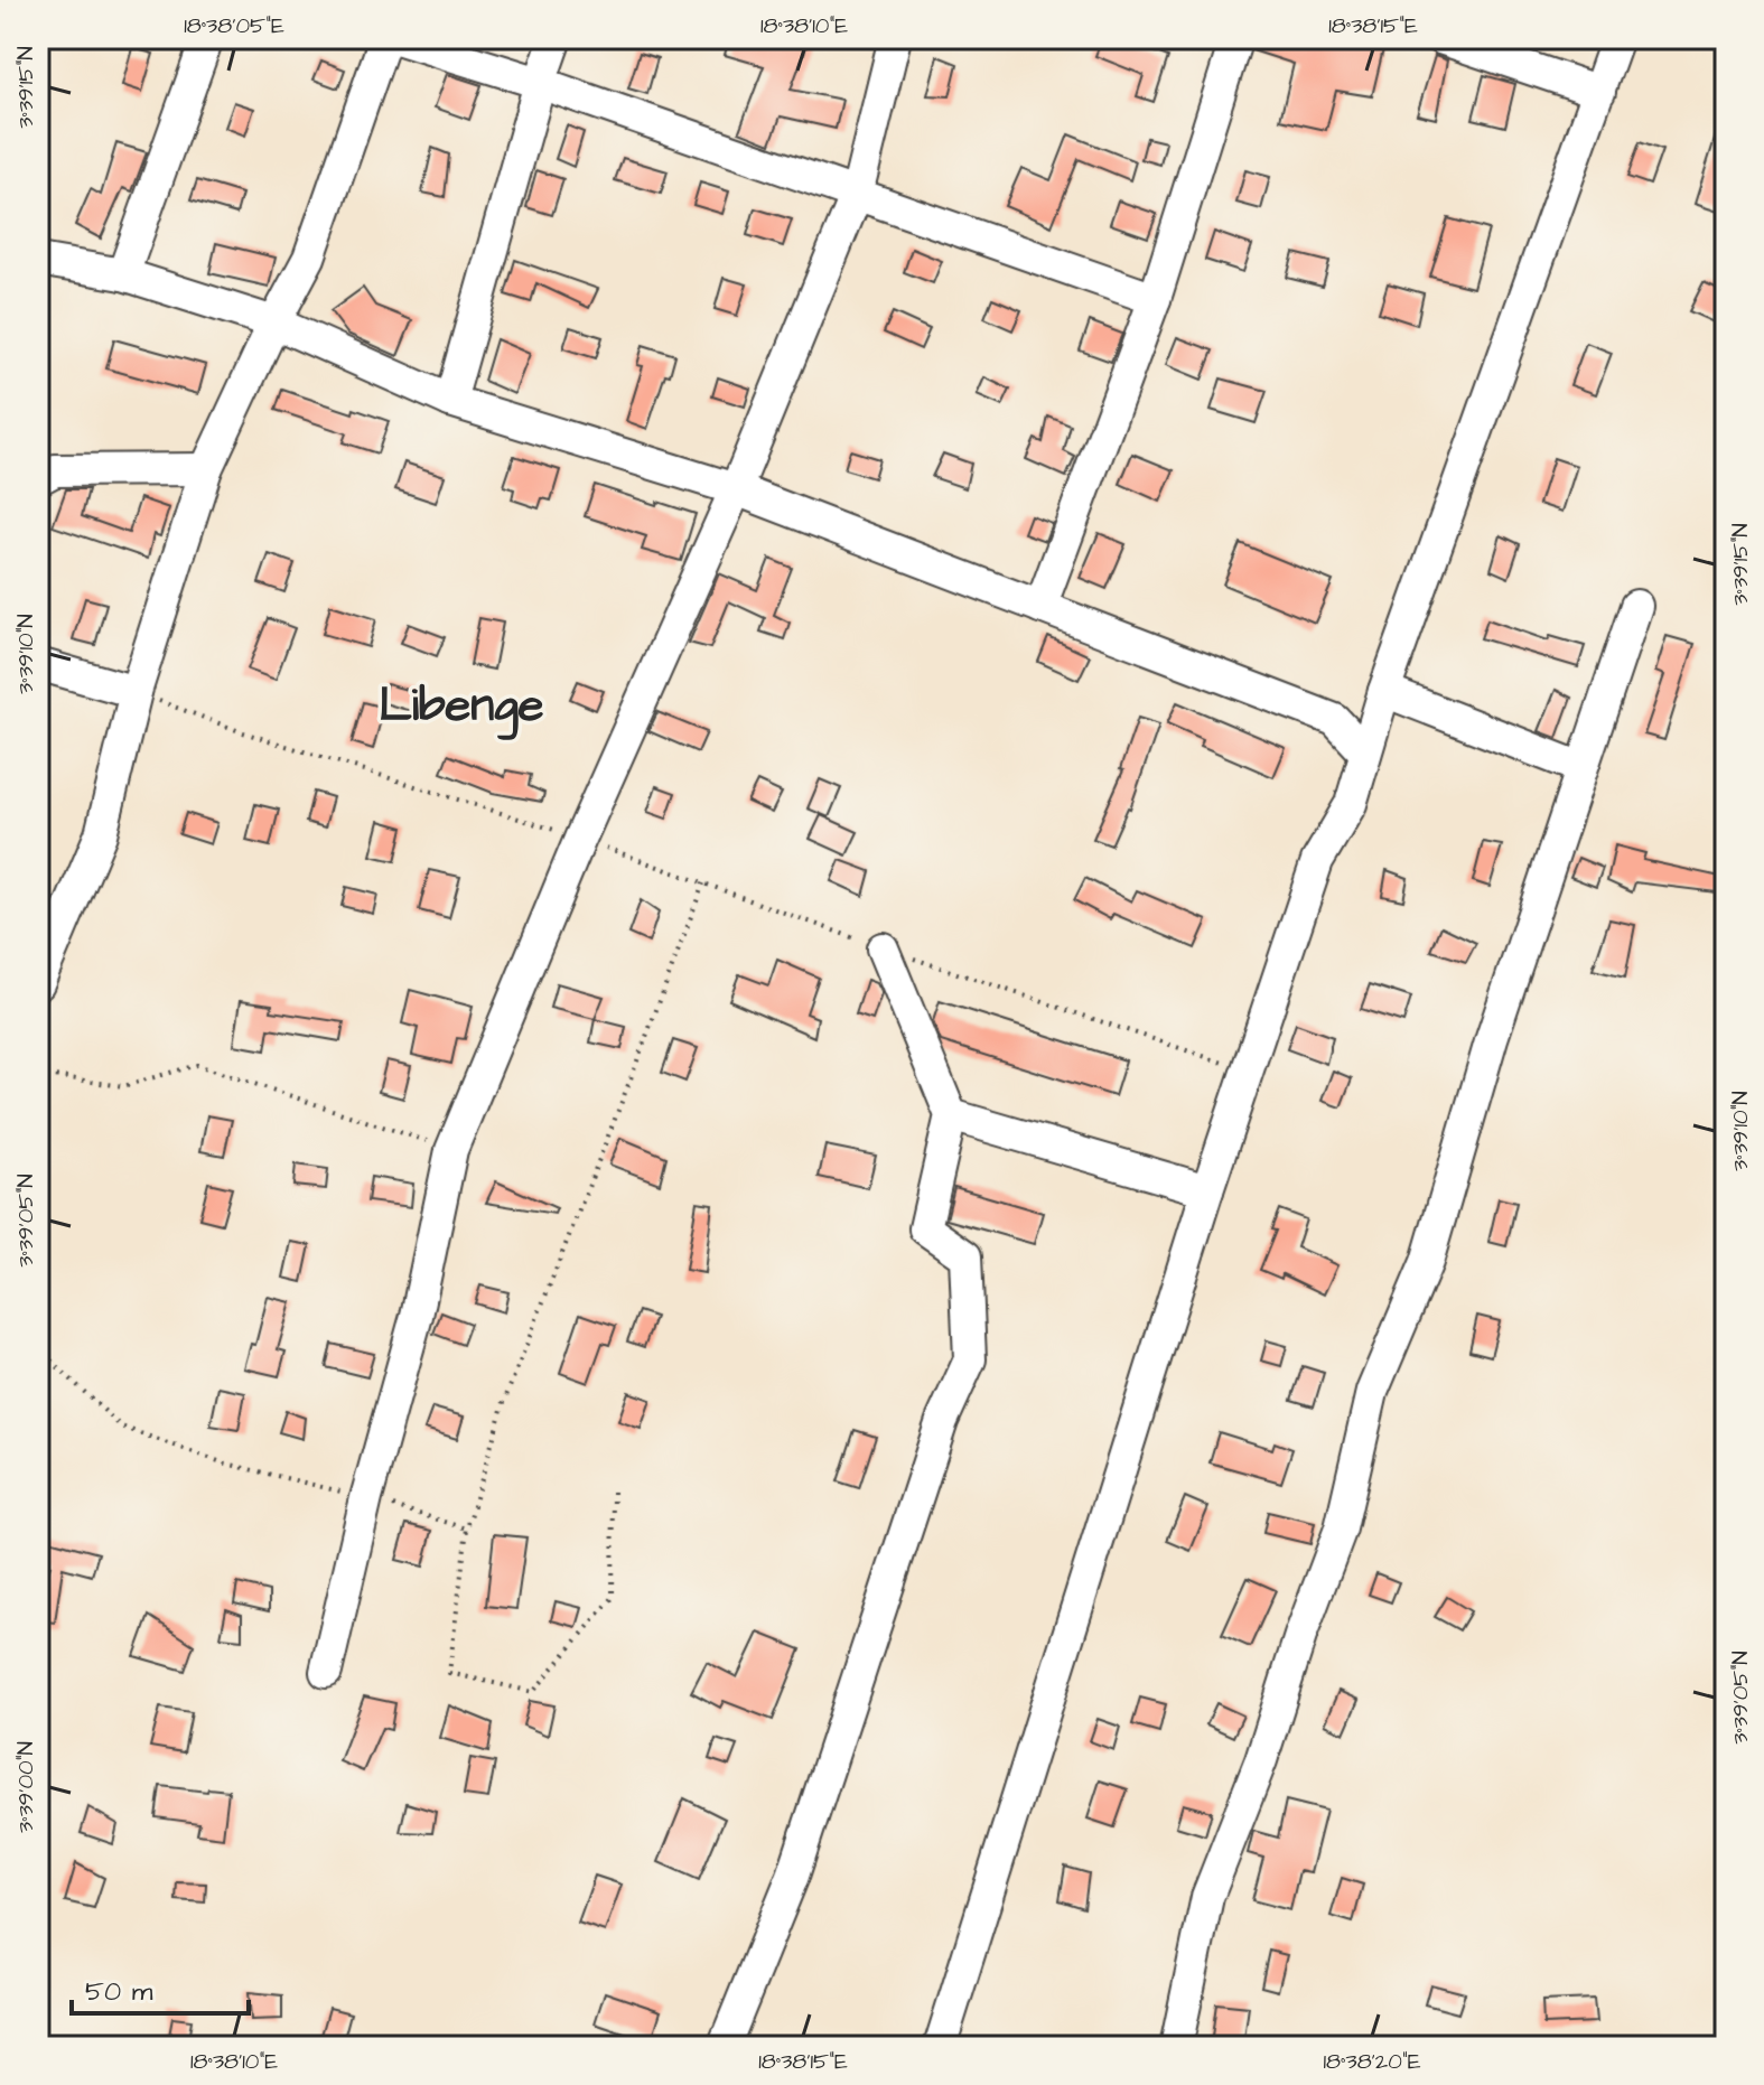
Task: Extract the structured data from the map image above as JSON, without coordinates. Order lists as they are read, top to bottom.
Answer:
{
  "districts": ["Libenge"],
  "scale_bar": "50 m",
  "coordinates": [
    "18°38'05\"E",
    "18°38'10\"E",
    "18°38'15\"E",
    "3°39'15\"N",
    "3°39'10\"N",
    "3°39'05\"N",
    "3°39'00\"N",
    "18°38'20\"E"
  ]
}
